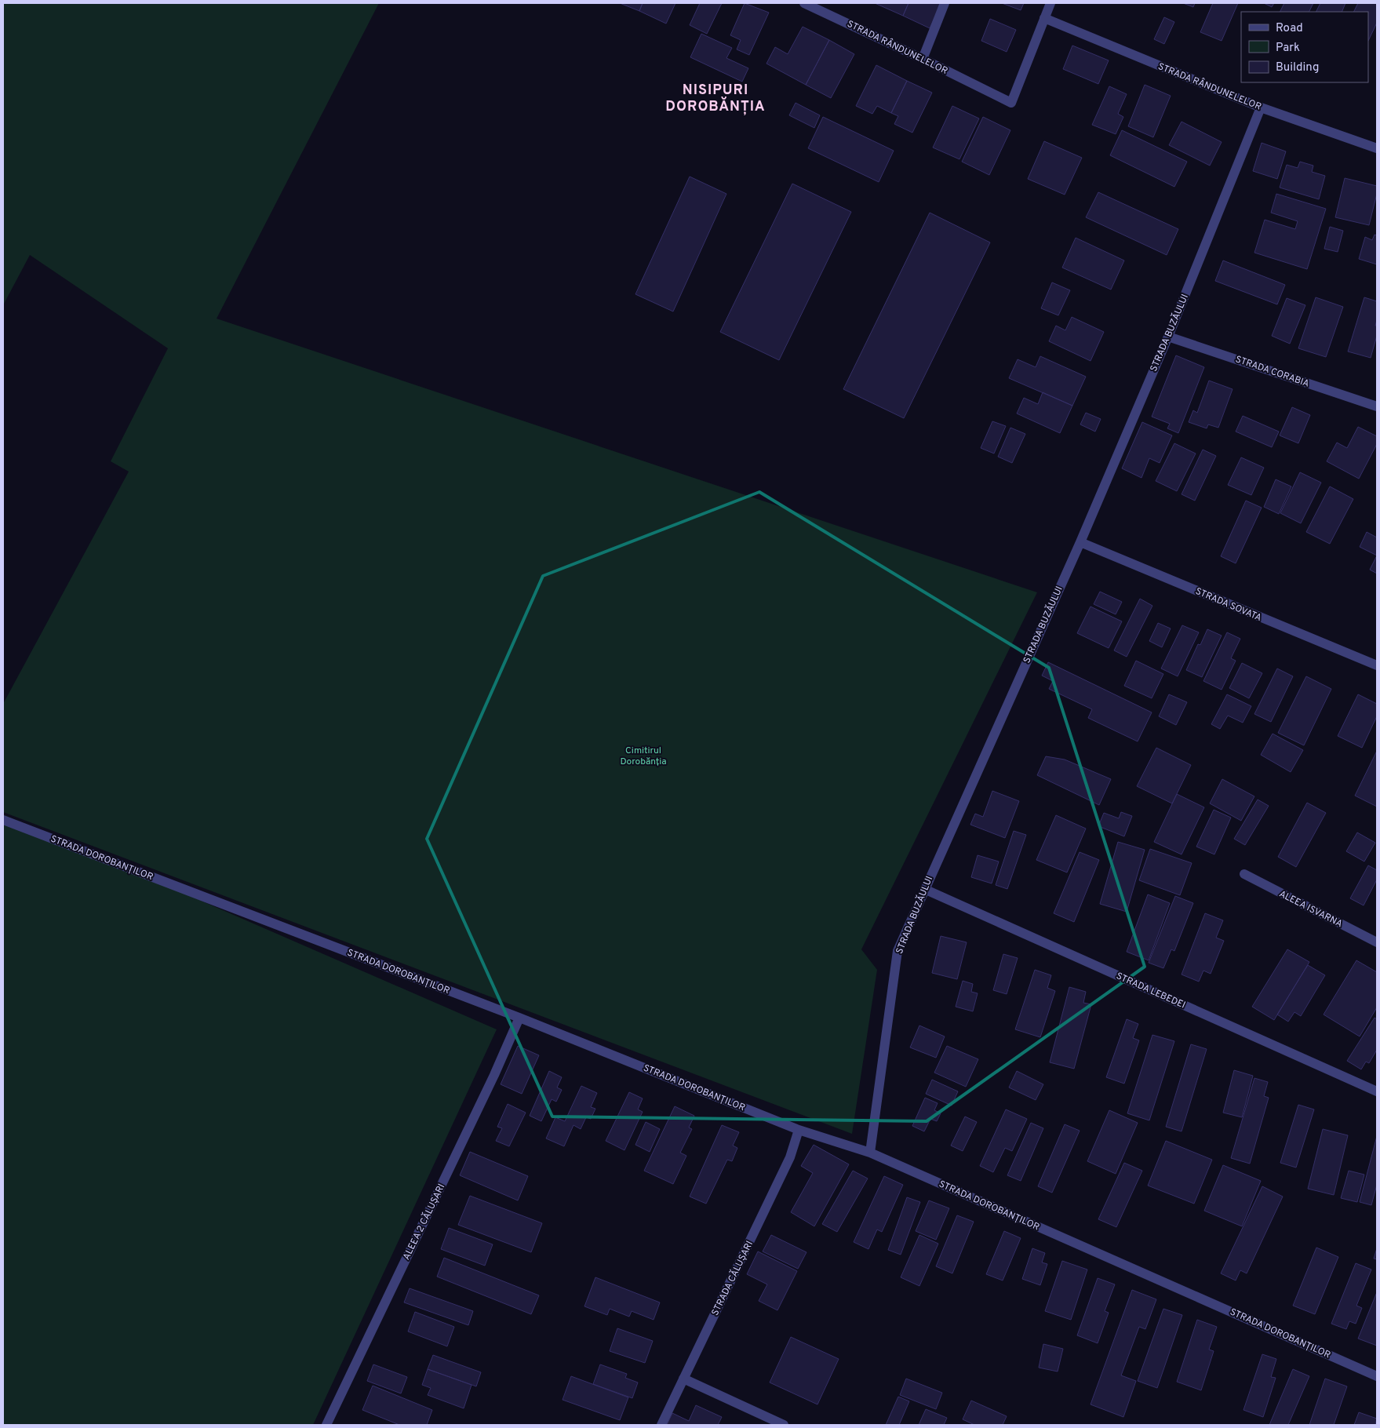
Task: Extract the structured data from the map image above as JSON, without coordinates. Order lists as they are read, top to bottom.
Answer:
{
  "streets": {
    "street": [
      "STRADA RÂNDUNELELOR",
      "STRADA BUZĂULUI",
      "STRADA CORABIA",
      "STRADA SOVATA",
      "STRADA DOROBANȚILOR",
      "ALEEA ISVARNA",
      "STRADA LEBEDEI",
      "ALEEA 2 CĂLUȘARI",
      "STRADA CĂLUȘARI"
    ]
  },
  "crossings": [
    ["STRADA RÂNDUNELELOR", "STRADA BUZĂULUI"],
    ["STRADA BUZĂULUI", "STRADA CORABIA"],
    ["STRADA BUZĂULUI", "STRADA SOVATA"],
    ["STRADA BUZĂULUI", "STRADA DOROBANȚILOR"],
    ["STRADA BUZĂULUI", "STRADA LEBEDEI"],
    ["STRADA DOROBANȚILOR", "ALEEA 2 CĂLUȘARI"],
    ["STRADA DOROBANȚILOR", "STRADA CĂLUȘARI"]
  ],
  "districts": ["NISIPURI DOROBĂNȚIA"],
  "parks": ["Cimitirul Dorobănția"],
  "legend": ["Road", "Park", "Building"]
}
